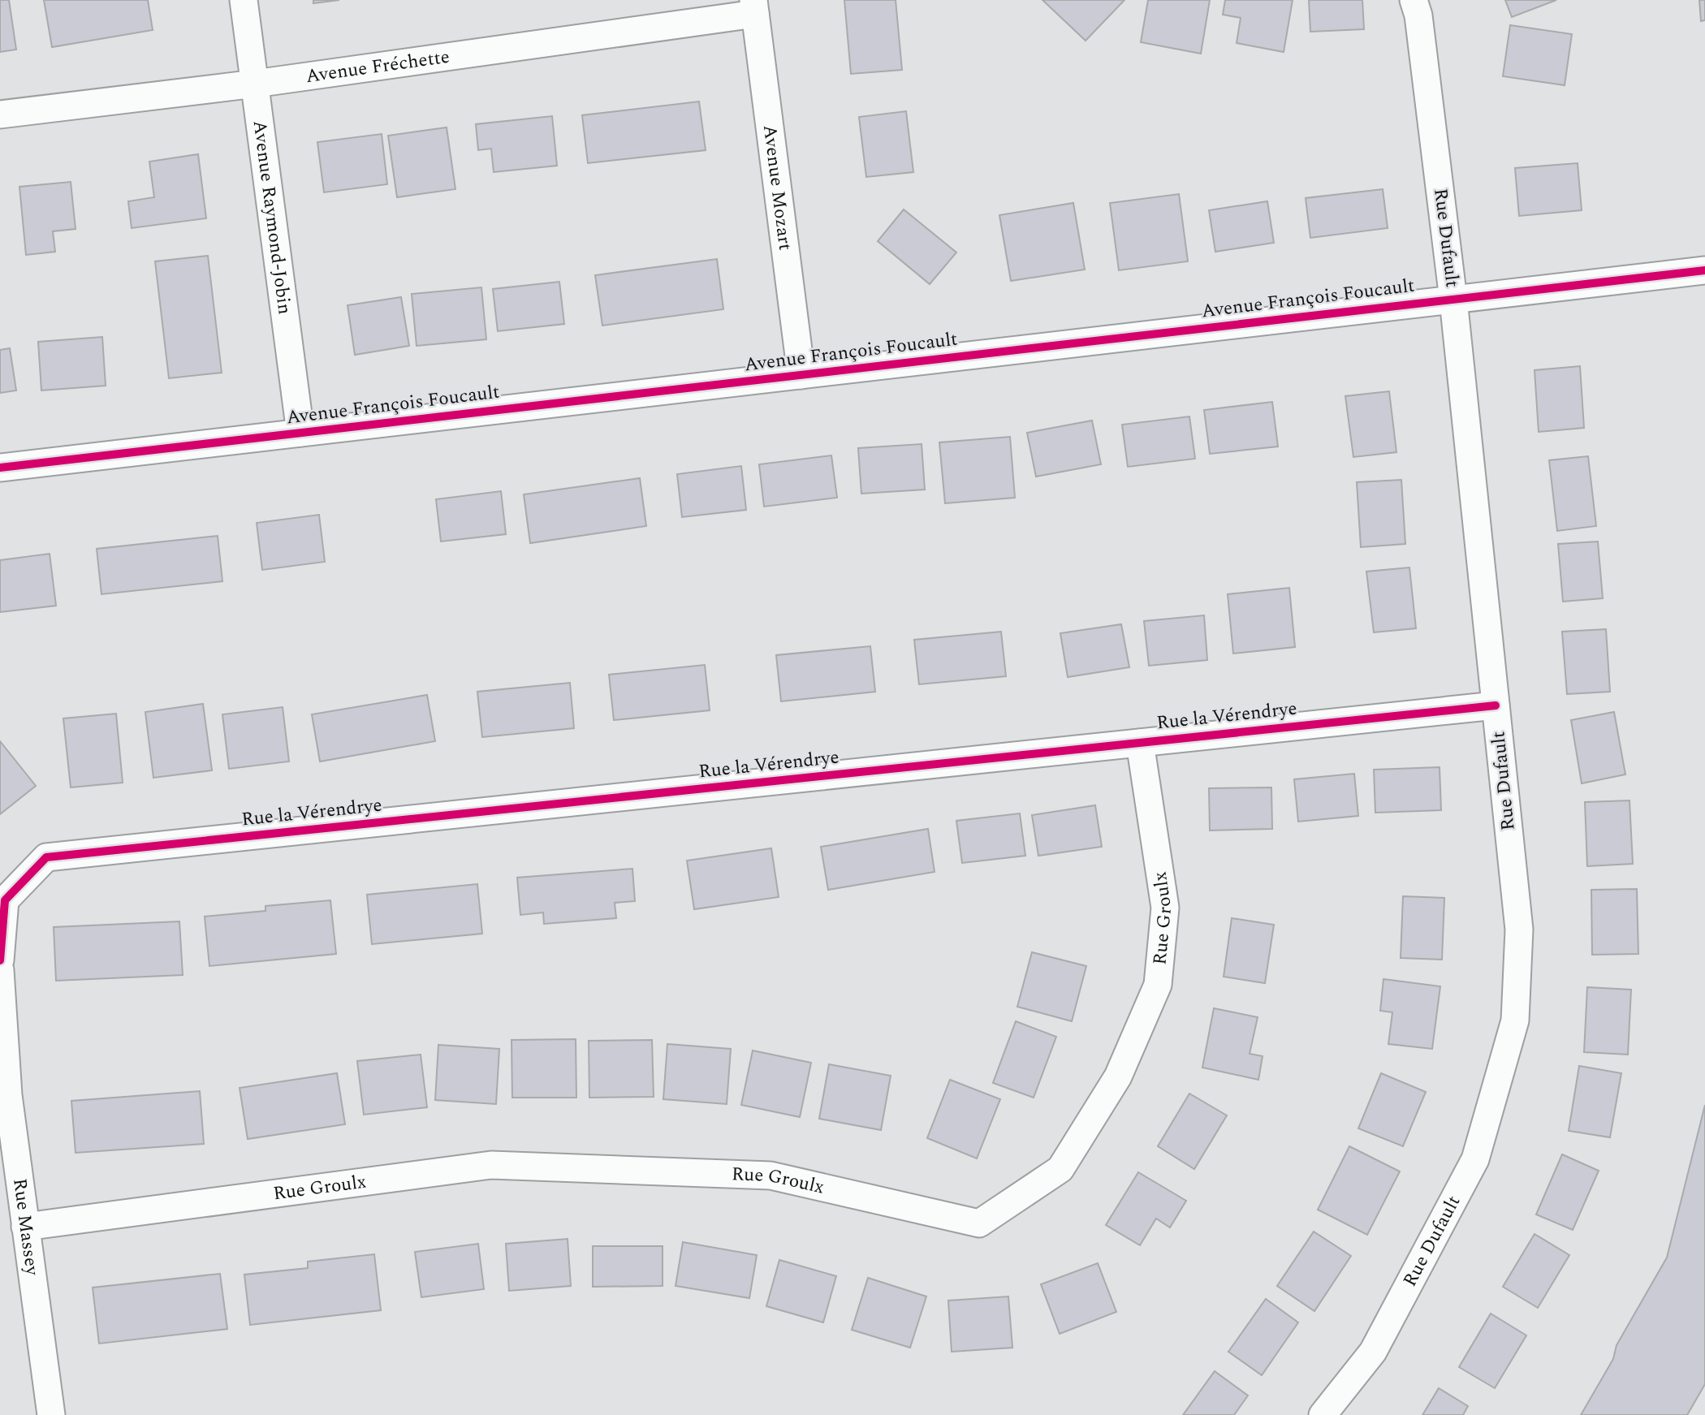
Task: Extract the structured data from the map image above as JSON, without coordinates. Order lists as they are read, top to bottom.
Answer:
{
  "streets": {
    "street": [
      "Avenue Fréchette",
      "Avenue Mozart",
      "Avenue Raymond-Jobin",
      "Rue Dufault",
      "Avenue François Foucault",
      "Rue la Vérendrye",
      "Rue Groulx",
      "Rue Massey"
    ]
  },
  "crossings": [
    ["Avenue Fréchette", "Avenue Mozart"],
    ["Avenue Fréchette", "Avenue Raymond-Jobin"],
    ["Avenue Mozart", "Avenue François Foucault"],
    ["Avenue Raymond-Jobin", "Avenue François Foucault"],
    ["Rue Dufault", "Avenue François Foucault"],
    ["Rue Dufault", "Rue la Vérendrye"],
    ["Rue la Vérendrye", "Rue Groulx"],
    ["Rue Groulx", "Rue Massey"]
  ]
}
